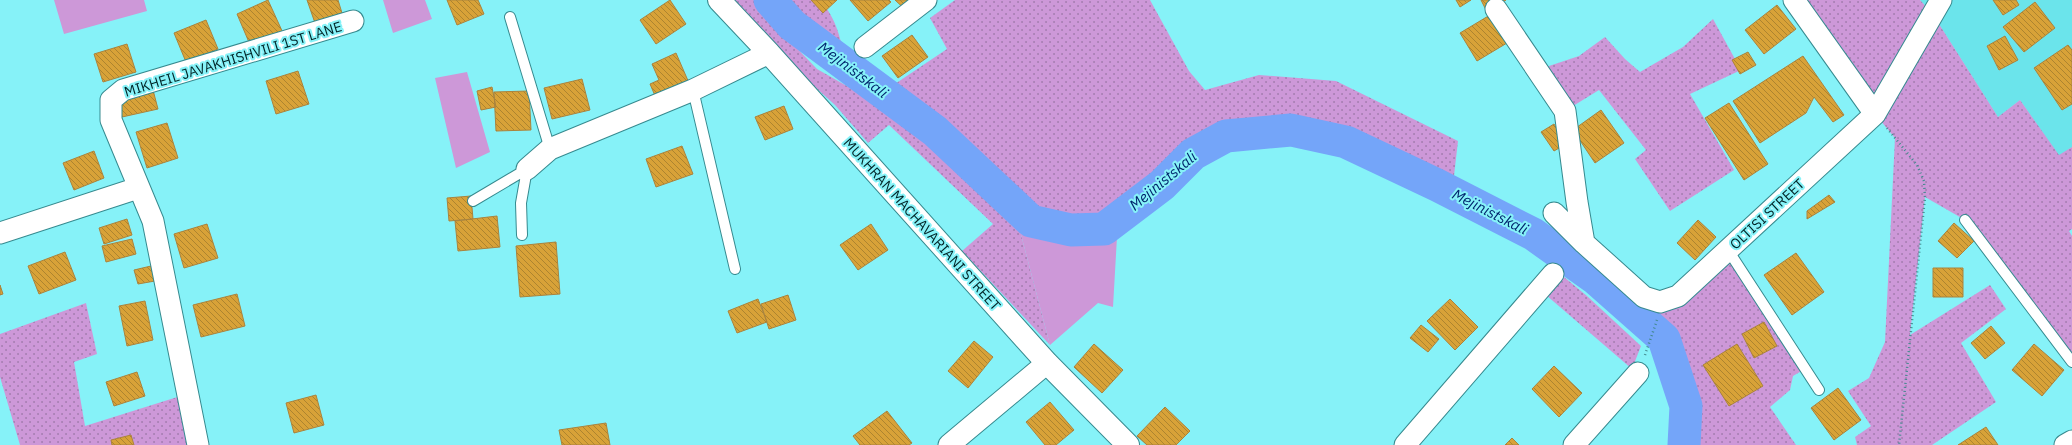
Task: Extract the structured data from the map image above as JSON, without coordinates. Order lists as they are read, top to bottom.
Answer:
{
  "streets": {
    "street": ["MIKHEIL JAVAKHISHVILI 1ST LANE", "OLTISI STREET", "MUKHRAN MACHAVARIANI STREET"]
  },
  "water": ["Mejinistskali"]
}
